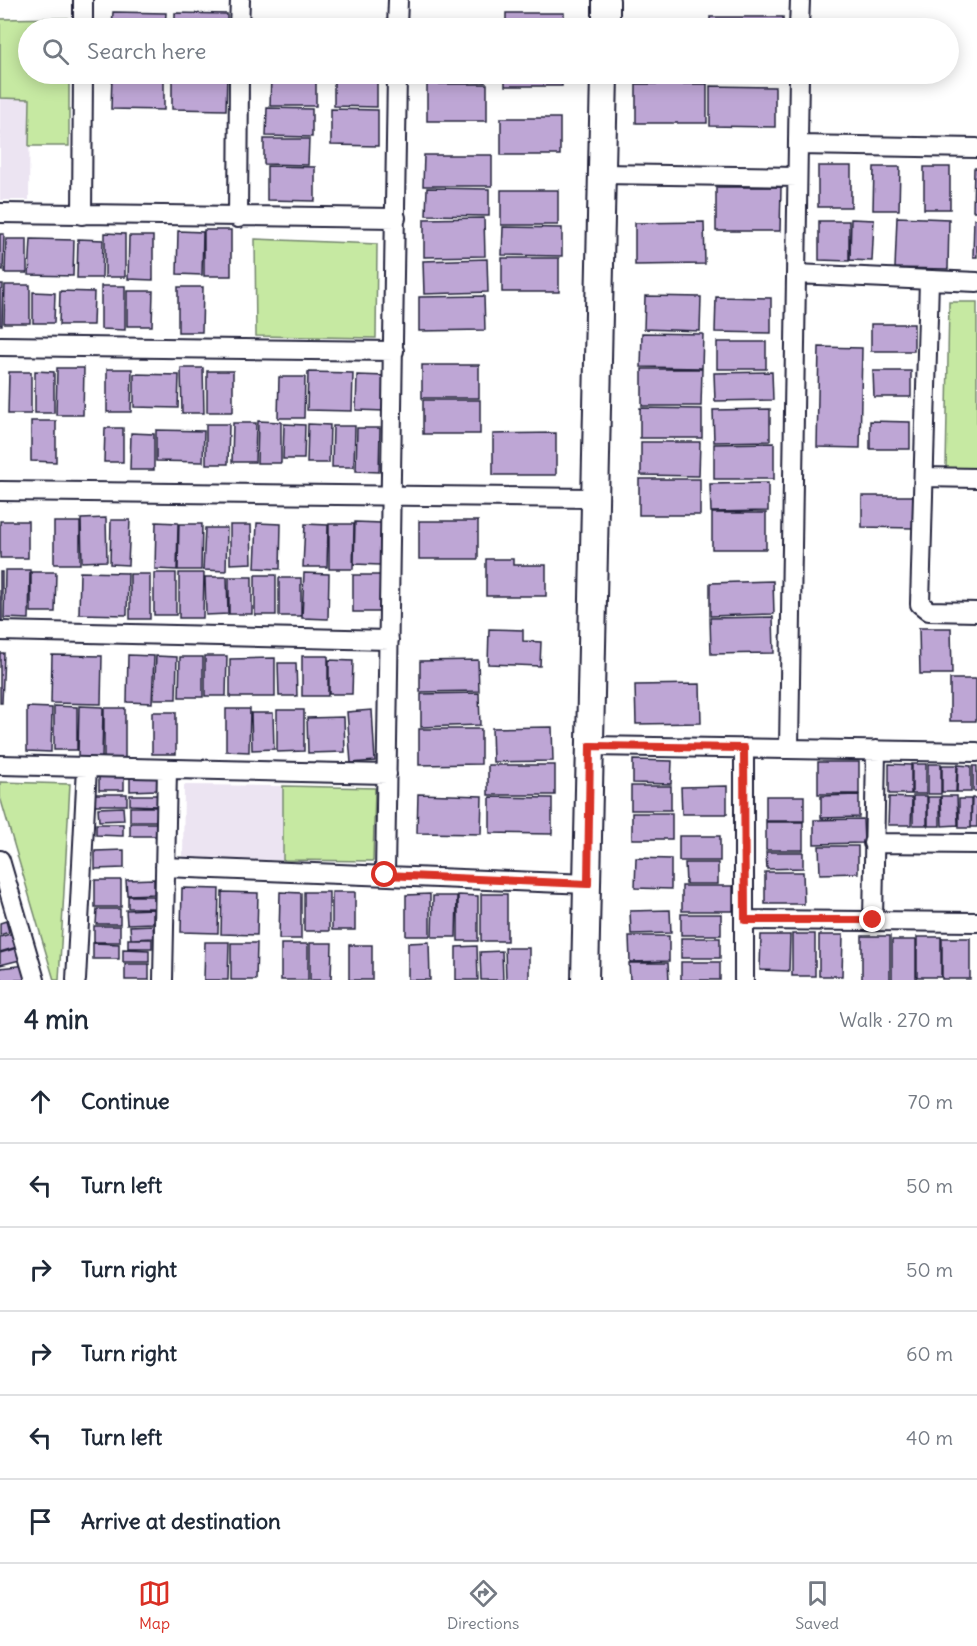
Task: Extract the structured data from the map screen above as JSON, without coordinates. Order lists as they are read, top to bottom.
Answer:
{
  "page": {
    "search": "Search here",
    "heading": ["4 min", "Walk · 270 m"],
    "list": [
      ["Continue", "70 m"],
      ["Turn left", "50 m"],
      ["Turn right", "50 m"],
      ["Turn right", "60 m"],
      ["Turn left", "40 m"],
      "Arrive at destination"
    ],
    "nav": ["Map", "Directions", "Saved"]
  }
}
